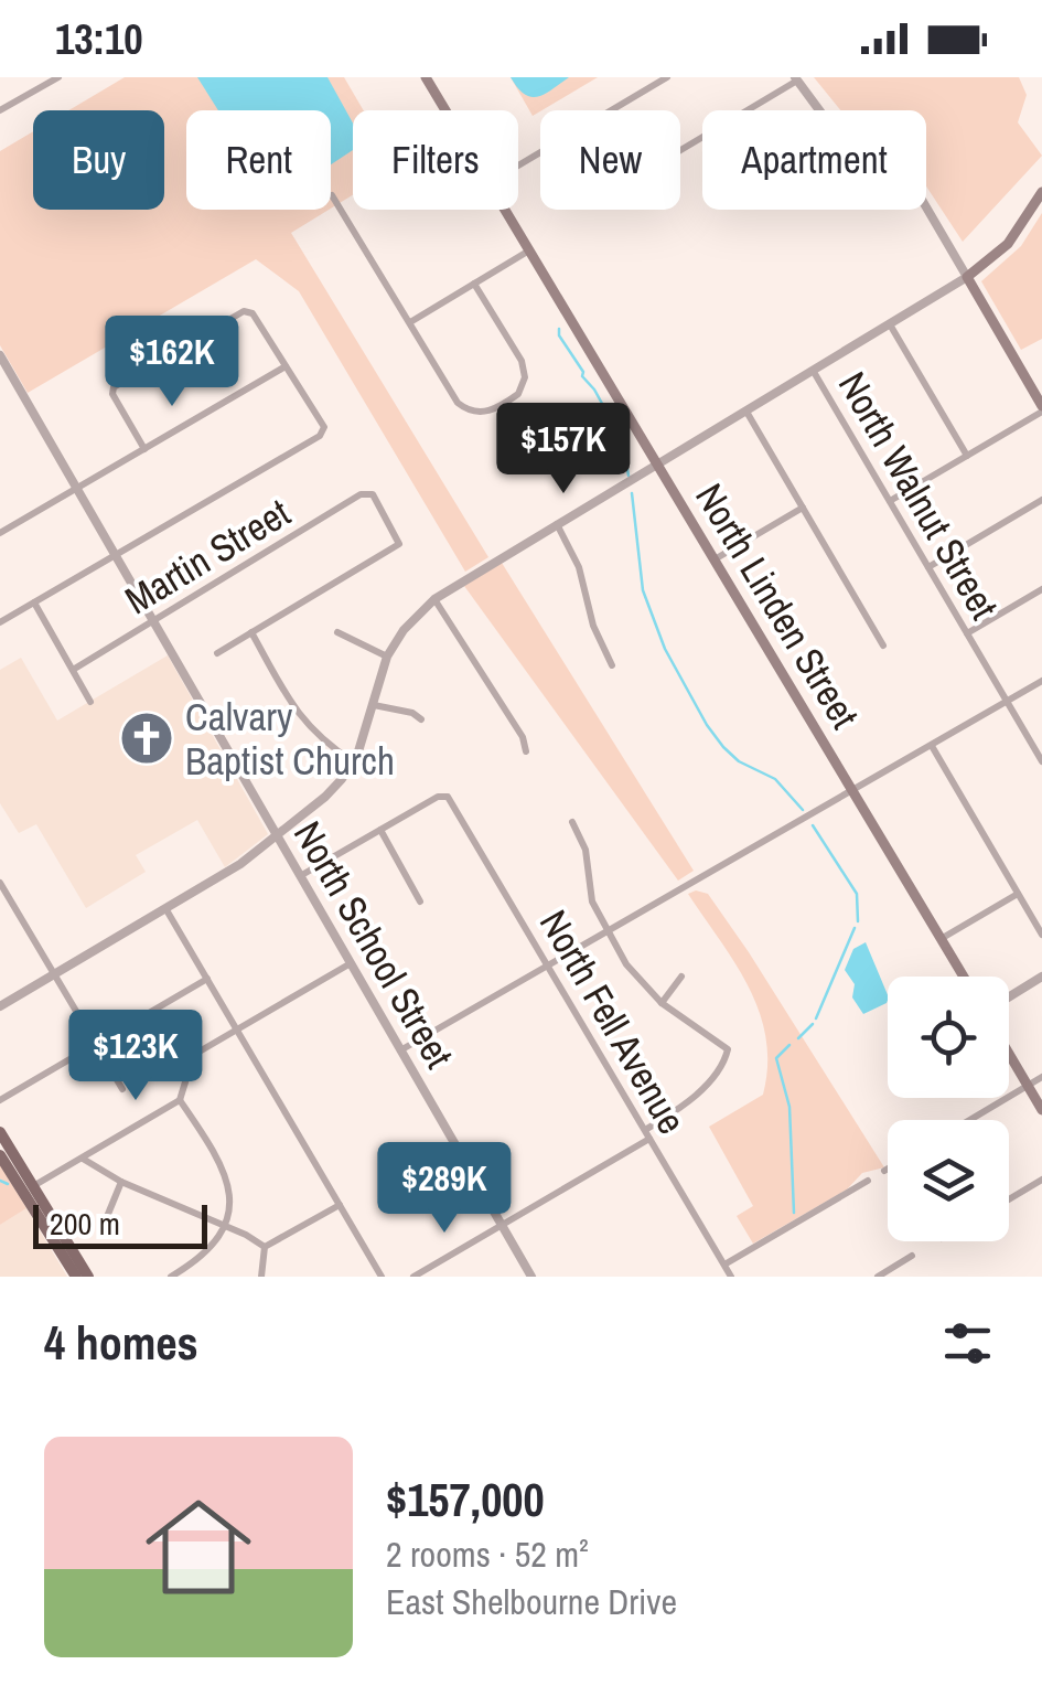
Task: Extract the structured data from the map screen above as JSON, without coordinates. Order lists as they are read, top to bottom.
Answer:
{
  "streets": {
    "main road": ["North Linden Street"],
    "street": [
      "North Walnut Street",
      "Martin Street",
      "North School Street",
      "North Fell Avenue"
    ]
  },
  "crossings": [
    ["Martin Street", "North School Street"]
  ],
  "places": {
    "church": ["Calvary Baptist Church"]
  },
  "scale_bar": "200 m",
  "page": {
    "status": "13:10",
    "chip": [
      "Buy",
      "Rent",
      "Filters",
      "New",
      "Apartment"
    ],
    "price": [
      "$162K",
      "$157K",
      "$123K",
      "$289K"
    ],
    "scale": "200 m",
    "heading": "4 homes",
    "list": [
      {
        "name": "$157,000",
        "note": "2 rooms · 52 m² · East Shelbourne Drive"
      }
    ]
  }
}
